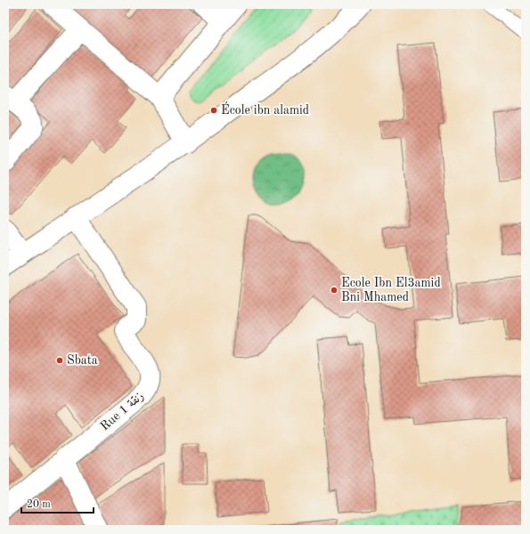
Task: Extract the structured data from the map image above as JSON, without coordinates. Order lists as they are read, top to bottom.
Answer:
{
  "streets": {
    "street": ["Rue 1 زنقة"]
  },
  "places": ["École ibn alamid", "Ecole Ibn El3amid Bni Mhamed", "Sbata"],
  "scale_bar": "20 m"
}
